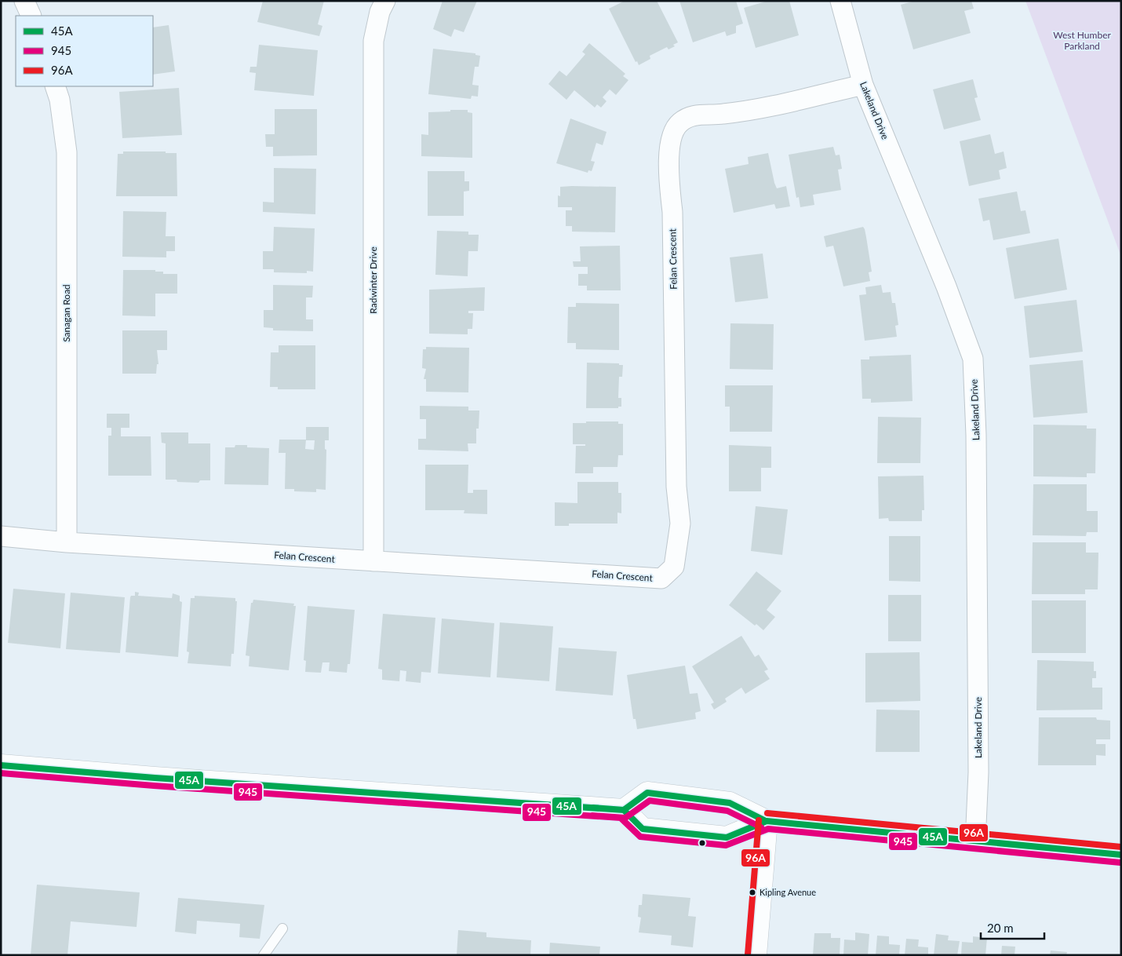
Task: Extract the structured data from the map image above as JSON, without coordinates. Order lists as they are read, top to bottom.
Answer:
{
  "streets": {
    "street": [
      "Lakeland Drive",
      "Felan Crescent",
      "Radwinter Drive",
      "Sanagan Road"
    ]
  },
  "crossings": [
    ["Lakeland Drive", "Felan Crescent"],
    ["Felan Crescent", "Radwinter Drive"],
    ["Felan Crescent", "Sanagan Road"]
  ],
  "parks": ["West Humber Parkland"],
  "places": ["Kipling Avenue"],
  "lines": ["transit line 45A", "transit line 945", "transit line 96A"],
  "legend": ["45A", "945", "96A"],
  "scale_bar": "20 m"
}
